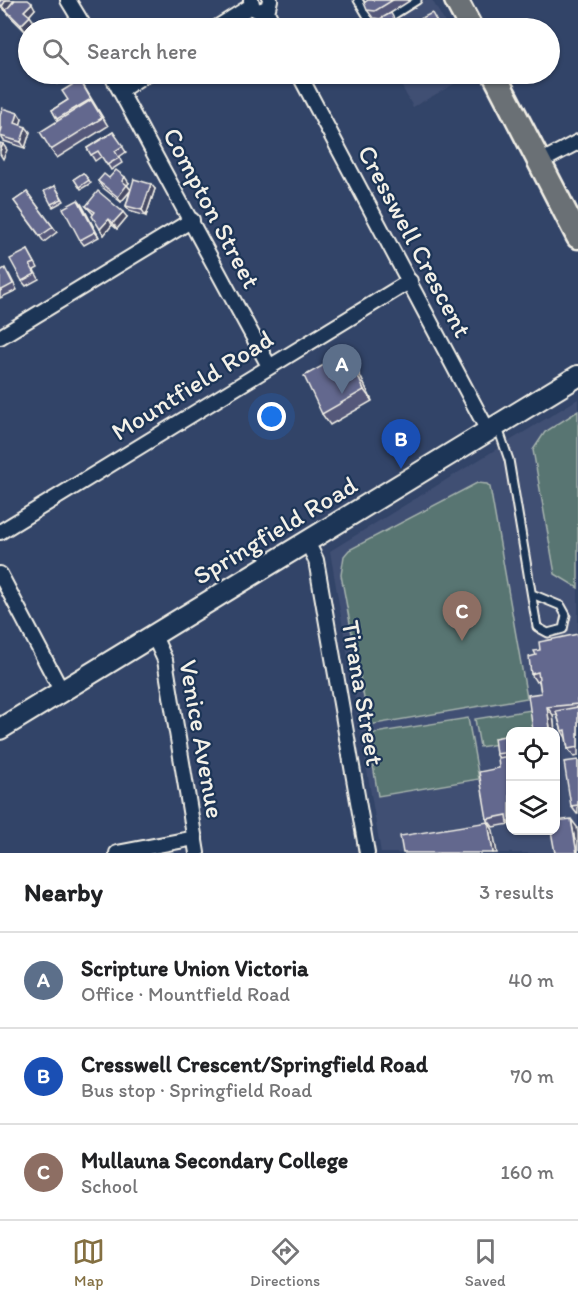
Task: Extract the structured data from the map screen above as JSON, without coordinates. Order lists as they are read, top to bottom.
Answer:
{
  "streets": {
    "main road": ["Springfield Road"],
    "street": [
      "Compton Street",
      "Cresswell Crescent",
      "Mountfield Road",
      "Tirana Street",
      "Venice Avenue"
    ]
  },
  "crossings": [
    ["Compton Street", "Mountfield Road"],
    ["Cresswell Crescent", "Mountfield Road"],
    ["Cresswell Crescent", "Springfield Road"],
    ["Springfield Road", "Tirana Street"],
    ["Springfield Road", "Venice Avenue"]
  ],
  "page": {
    "search": "Search here",
    "pins": ["A", "B", "C"],
    "heading": ["Nearby", "3 results"],
    "list": [
      {
        "mark": "A",
        "name": "Scripture Union Victoria",
        "note": "Office · Mountfield Road",
        "value": "40 m"
      },
      {
        "mark": "B",
        "name": "Cresswell Crescent/Springfield Road",
        "note": "Bus stop · Springfield Road",
        "value": "70 m"
      },
      {
        "mark": "C",
        "name": "Mullauna Secondary College",
        "note": "School",
        "value": "160 m"
      }
    ],
    "nav": ["Map", "Directions", "Saved"]
  }
}
